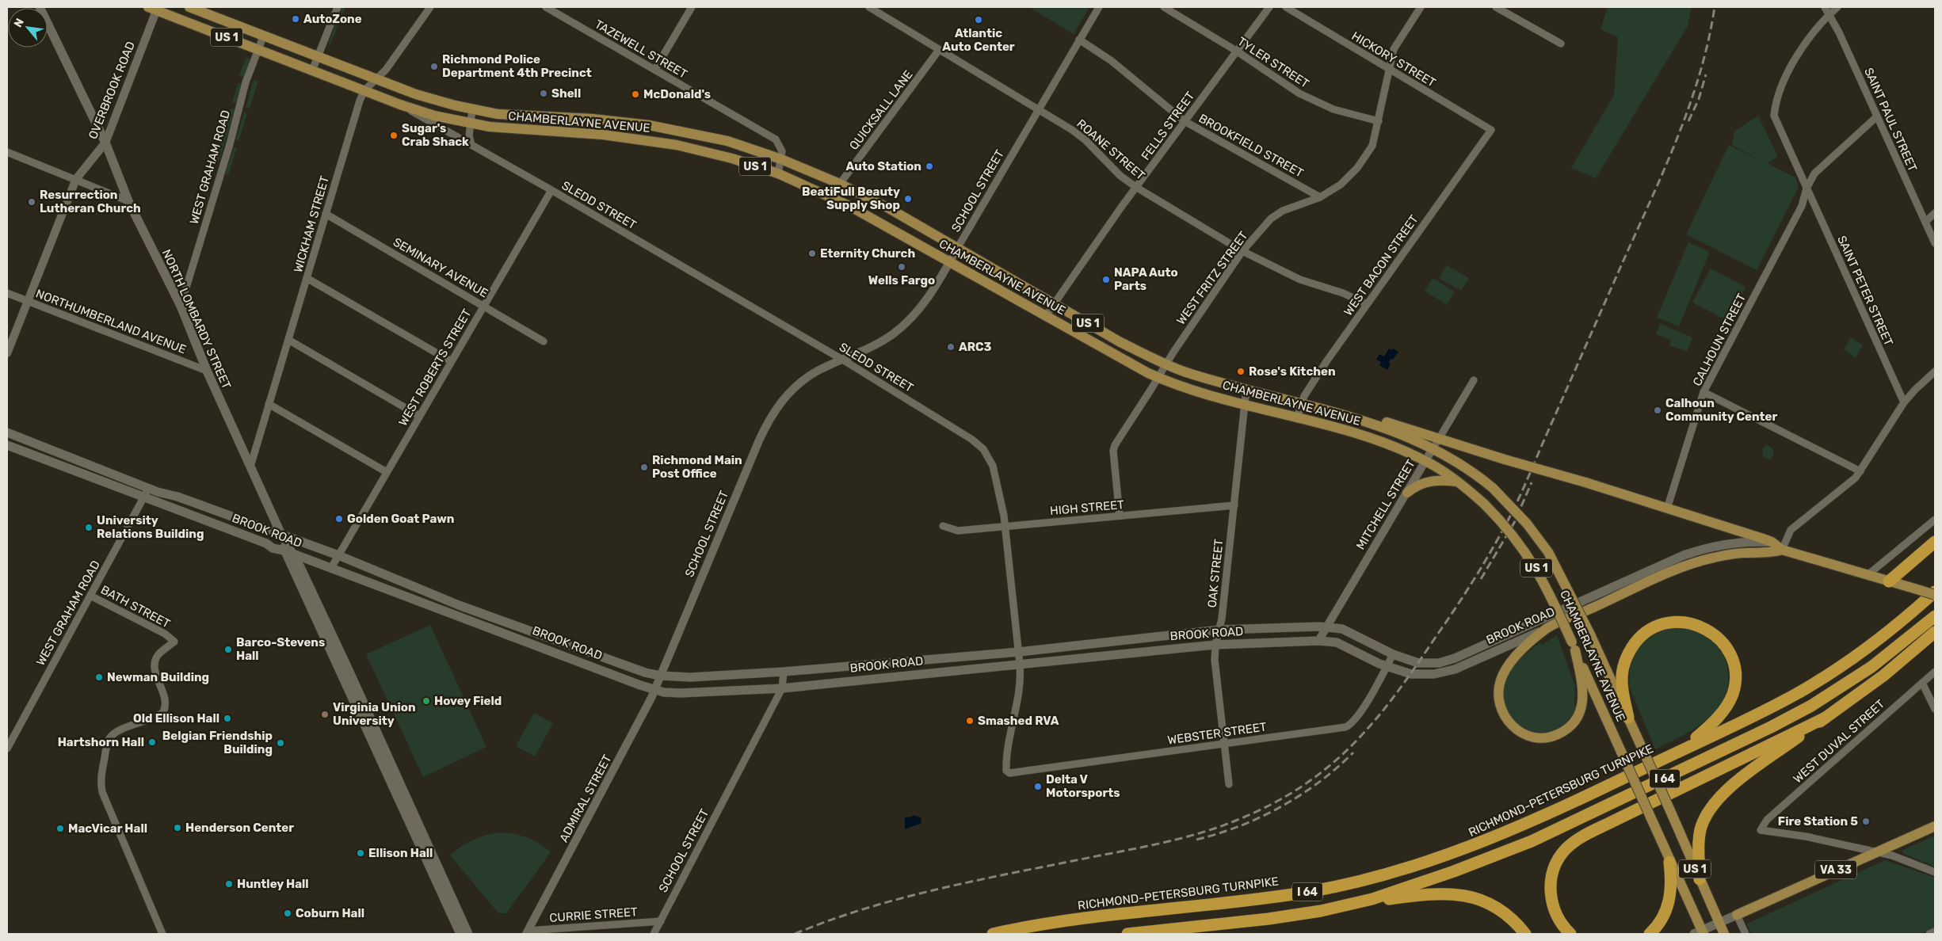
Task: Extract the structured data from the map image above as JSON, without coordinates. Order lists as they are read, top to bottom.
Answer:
{
  "streets": {
    "highway": ["I 64", "RICHMOND-PETERSBURG TURNPIKE"],
    "main road": [
      "US 1",
      "CHAMBERLAYNE AVENUE",
      "NORTH LOMBARDY STREET",
      "BROOK ROAD",
      "VA 33"
    ],
    "street": [
      "TAZEWELL STREET",
      "HICKORY STREET",
      "TYLER STREET",
      "OVERBROOK ROAD",
      "QUICKSALL LANE",
      "SAINT PAUL STREET",
      "FELLS STREET",
      "BROOKFIELD STREET",
      "ROANE STREET",
      "WEST GRAHAM ROAD",
      "SCHOOL STREET",
      "SLEDD STREET",
      "WICKHAM STREET",
      "WEST BACON STREET",
      "SEMINARY AVENUE",
      "WEST FRITZ STREET",
      "SAINT PETER STREET",
      "NORTHUMBERLAND AVENUE",
      "CALHOUN STREET",
      "WEST ROBERTS STREET",
      "MITCHELL STREET",
      "HIGH STREET",
      "OAK STREET",
      "BATH STREET",
      "WEBSTER STREET",
      "WEST DUVAL STREET",
      "ADMIRAL STREET",
      "CURRIE STREET"
    ]
  },
  "crossings": [
    ["US 1", "CHAMBERLAYNE AVENUE"],
    ["US 1", "VA 33"],
    ["TAZEWELL STREET", "CHAMBERLAYNE AVENUE"],
    ["HICKORY STREET", "WEST BACON STREET"],
    ["HICKORY STREET", "WEST FRITZ STREET"],
    ["TYLER STREET", "FELLS STREET"],
    ["TYLER STREET", "WEST FRITZ STREET"],
    ["OVERBROOK ROAD", "CHAMBERLAYNE AVENUE"],
    ["OVERBROOK ROAD", "NORTH LOMBARDY STREET"],
    ["OVERBROOK ROAD", "NORTHUMBERLAND AVENUE"],
    ["QUICKSALL LANE", "CHAMBERLAYNE AVENUE"],
    ["QUICKSALL LANE", "ROANE STREET"],
    ["SAINT PAUL STREET", "SAINT PETER STREET"],
    ["SAINT PAUL STREET", "CALHOUN STREET"],
    ["CHAMBERLAYNE AVENUE", "FELLS STREET"],
    ["CHAMBERLAYNE AVENUE", "WEST GRAHAM ROAD"],
    ["CHAMBERLAYNE AVENUE", "SCHOOL STREET"],
    ["CHAMBERLAYNE AVENUE", "SLEDD STREET"],
    ["CHAMBERLAYNE AVENUE", "WICKHAM STREET"],
    ["CHAMBERLAYNE AVENUE", "WEST BACON STREET"],
    ["CHAMBERLAYNE AVENUE", "WEST FRITZ STREET"],
    ["CHAMBERLAYNE AVENUE", "CALHOUN STREET"],
    ["CHAMBERLAYNE AVENUE", "MITCHELL STREET"],
    ["CHAMBERLAYNE AVENUE", "BROOK ROAD"],
    ["CHAMBERLAYNE AVENUE", "OAK STREET"],
    ["FELLS STREET", "BROOKFIELD STREET"],
    ["FELLS STREET", "ROANE STREET"],
    ["BROOKFIELD STREET", "SCHOOL STREET"],
    ["BROOKFIELD STREET", "WEST FRITZ STREET"],
    ["ROANE STREET", "SCHOOL STREET"],
    ["ROANE STREET", "WEST BACON STREET"],
    ["ROANE STREET", "WEST FRITZ STREET"],
    ["WEST GRAHAM ROAD", "NORTH LOMBARDY STREET"],
    ["WEST GRAHAM ROAD", "BROOK ROAD"],
    ["WEST GRAHAM ROAD", "BATH STREET"],
    ["SCHOOL STREET", "SLEDD STREET"],
    ["SCHOOL STREET", "BROOK ROAD"],
    ["SCHOOL STREET", "ADMIRAL STREET"],
    ["SCHOOL STREET", "CURRIE STREET"],
    ["SLEDD STREET", "WEST ROBERTS STREET"],
    ["SLEDD STREET", "HIGH STREET"],
    ["SLEDD STREET", "BROOK ROAD"],
    ["SLEDD STREET", "WEBSTER STREET"],
    ["WICKHAM STREET", "SEMINARY AVENUE"],
    ["WICKHAM STREET", "NORTH LOMBARDY STREET"],
    ["SEMINARY AVENUE", "WEST ROBERTS STREET"],
    ["WEST FRITZ STREET", "HIGH STREET"],
    ["SAINT PETER STREET", "CALHOUN STREET"],
    ["NORTH LOMBARDY STREET", "NORTHUMBERLAND AVENUE"],
    ["NORTH LOMBARDY STREET", "BROOK ROAD"],
    ["WEST ROBERTS STREET", "BROOK ROAD"],
    ["MITCHELL STREET", "BROOK ROAD"],
    ["HIGH STREET", "OAK STREET"],
    ["BROOK ROAD", "OAK STREET"],
    ["BROOK ROAD", "WEBSTER STREET"],
    ["BROOK ROAD", "ADMIRAL STREET"],
    ["OAK STREET", "WEBSTER STREET"],
    ["WEST DUVAL STREET", "VA 33"],
    ["ADMIRAL STREET", "CURRIE STREET"]
  ],
  "places": [
    "AutoZone",
    "Atlantic Auto Center",
    "Richmond Police Department 4th Precinct",
    "Shell",
    "McDonald's",
    "Sugar's Crab Shack",
    "Auto Station",
    "BeatiFull Beauty Supply Shop",
    "Resurrection Lutheran Church",
    "Eternity Church",
    "Wells Fargo",
    "NAPA Auto Parts",
    "ARC3",
    "Rose's Kitchen",
    "Calhoun Community Center",
    "Richmond Main Post Office",
    "Golden Goat Pawn",
    "University Relations Building",
    "Barco-Stevens Hall",
    "Newman Building",
    "Hovey Field",
    "Virginia Union University",
    "Old Ellison Hall",
    "Smashed RVA",
    "Hartshorn Hall",
    "Belgian Friendship Building",
    "Delta V Motorsports",
    "Fire Station 5",
    "Henderson Center",
    "MacVicar Hall",
    "Ellison Hall",
    "Huntley Hall",
    "Coburn Hall"
  ],
  "north": "top left"
}
